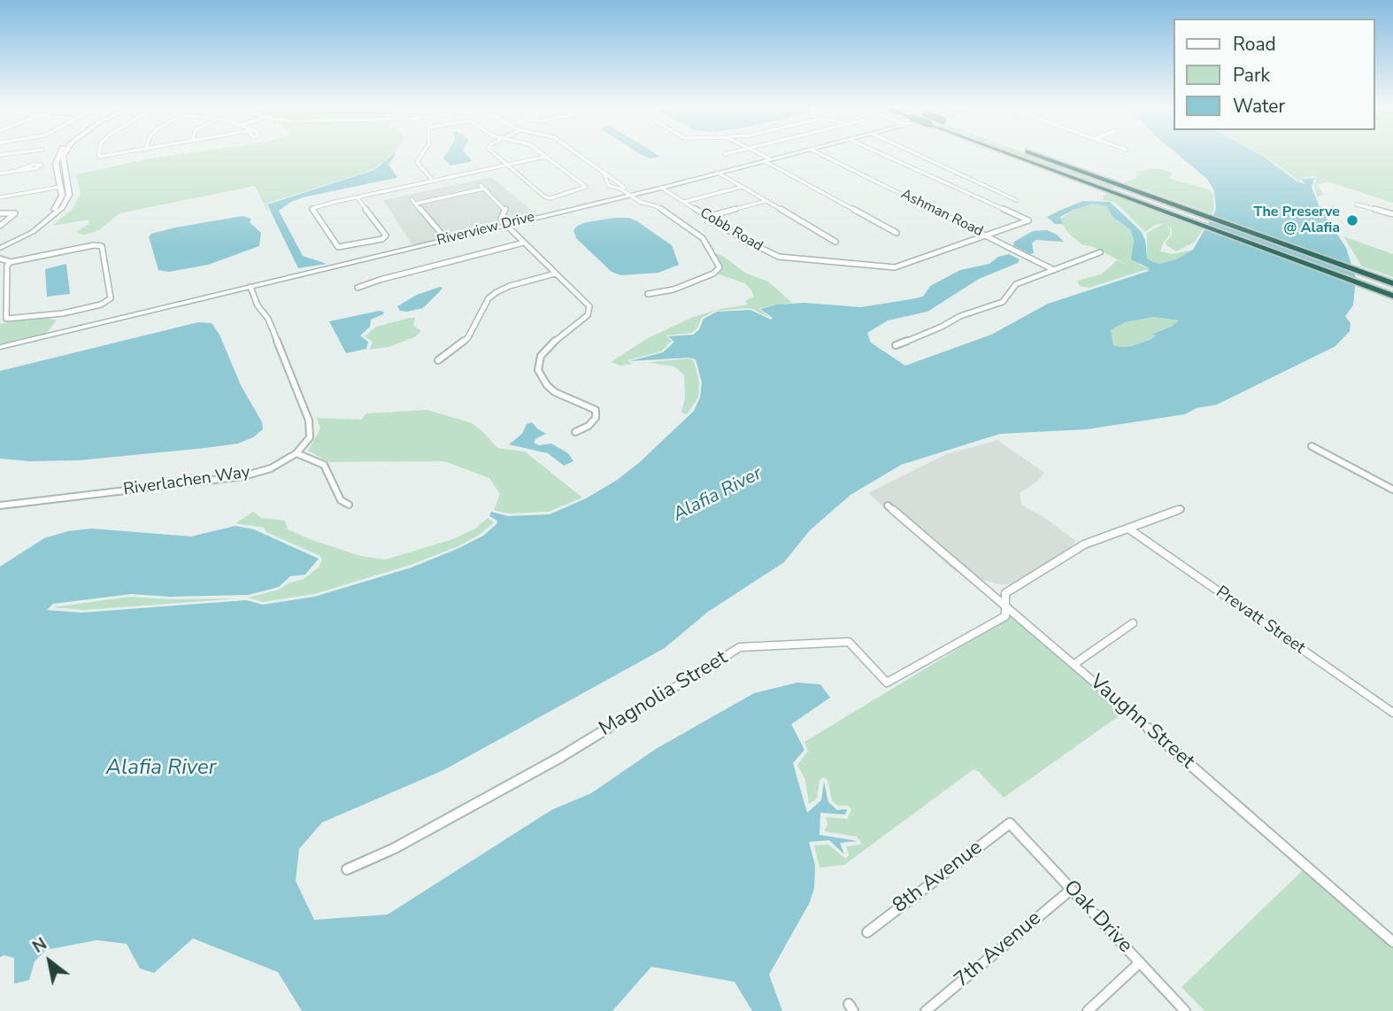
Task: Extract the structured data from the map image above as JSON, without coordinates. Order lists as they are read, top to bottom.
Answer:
{
  "streets": {
    "street": [
      "Ashman Road",
      "Riverview Drive",
      "Cobb Road",
      "Riverlachen Way",
      "Prevatt Street",
      "Magnolia Street",
      "Vaughn Street",
      "8th Avenue",
      "Oak Drive",
      "7th Avenue"
    ]
  },
  "crossings": [
    ["Ashman Road", "Cobb Road"],
    ["Riverview Drive", "Cobb Road"],
    ["Magnolia Street", "Vaughn Street"],
    ["8th Avenue", "Oak Drive"],
    ["Oak Drive", "7th Avenue"]
  ],
  "water": ["Alafia River"],
  "places": ["The Preserve @ Alafia"],
  "legend": ["Road", "Park", "Water"],
  "north": "top left"
}
